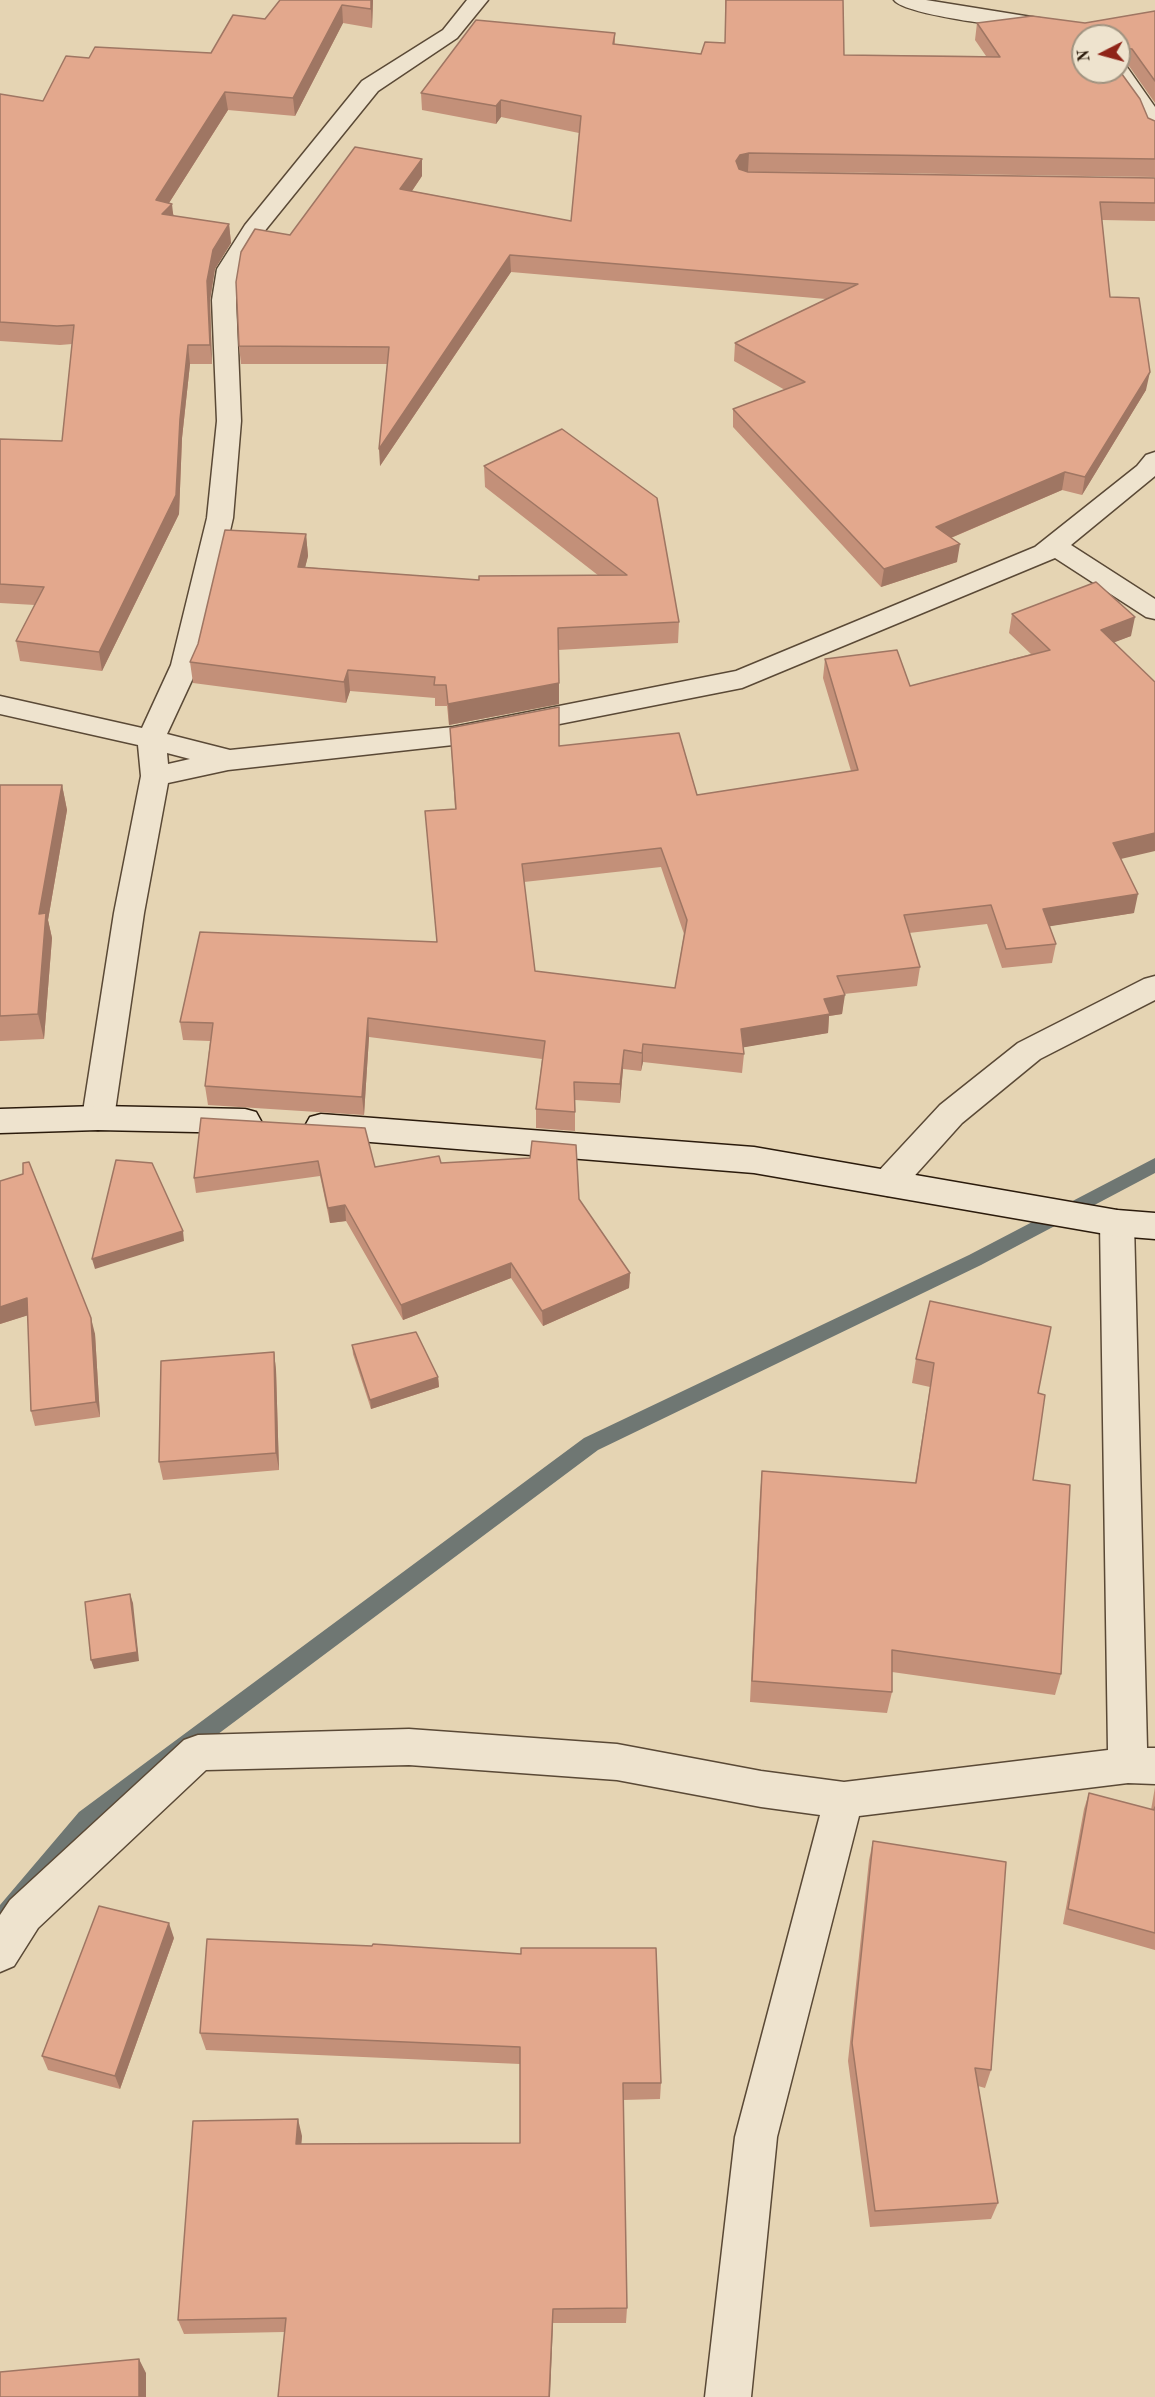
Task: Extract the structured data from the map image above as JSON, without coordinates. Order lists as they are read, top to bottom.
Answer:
{
  "north": "left"
}
